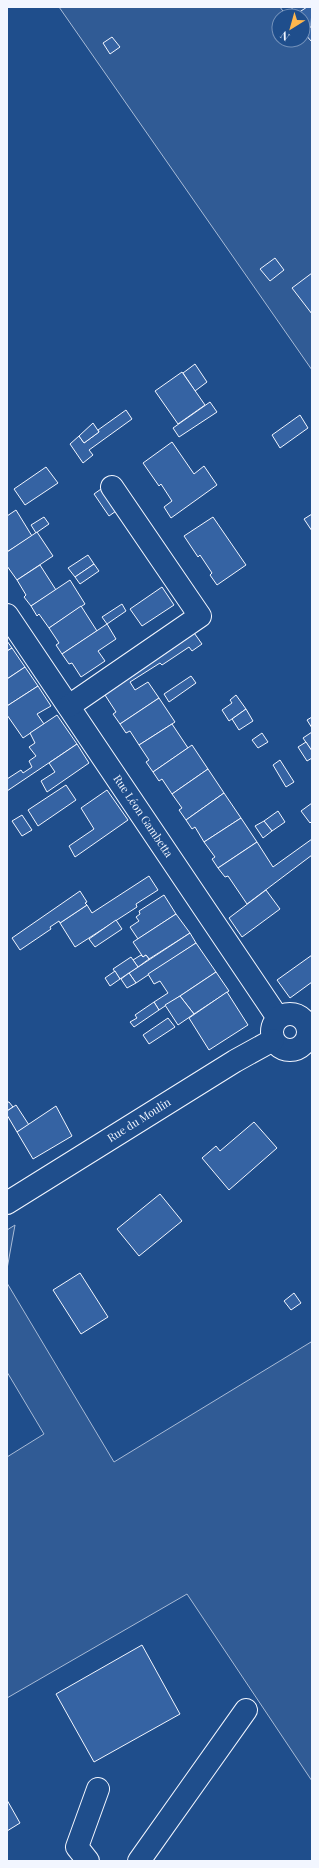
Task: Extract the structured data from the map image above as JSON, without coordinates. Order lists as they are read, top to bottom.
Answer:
{
  "streets": {
    "street": ["Rue Léon Gambetta", "Rue du Moulin"]
  },
  "north": "bottom left"
}
